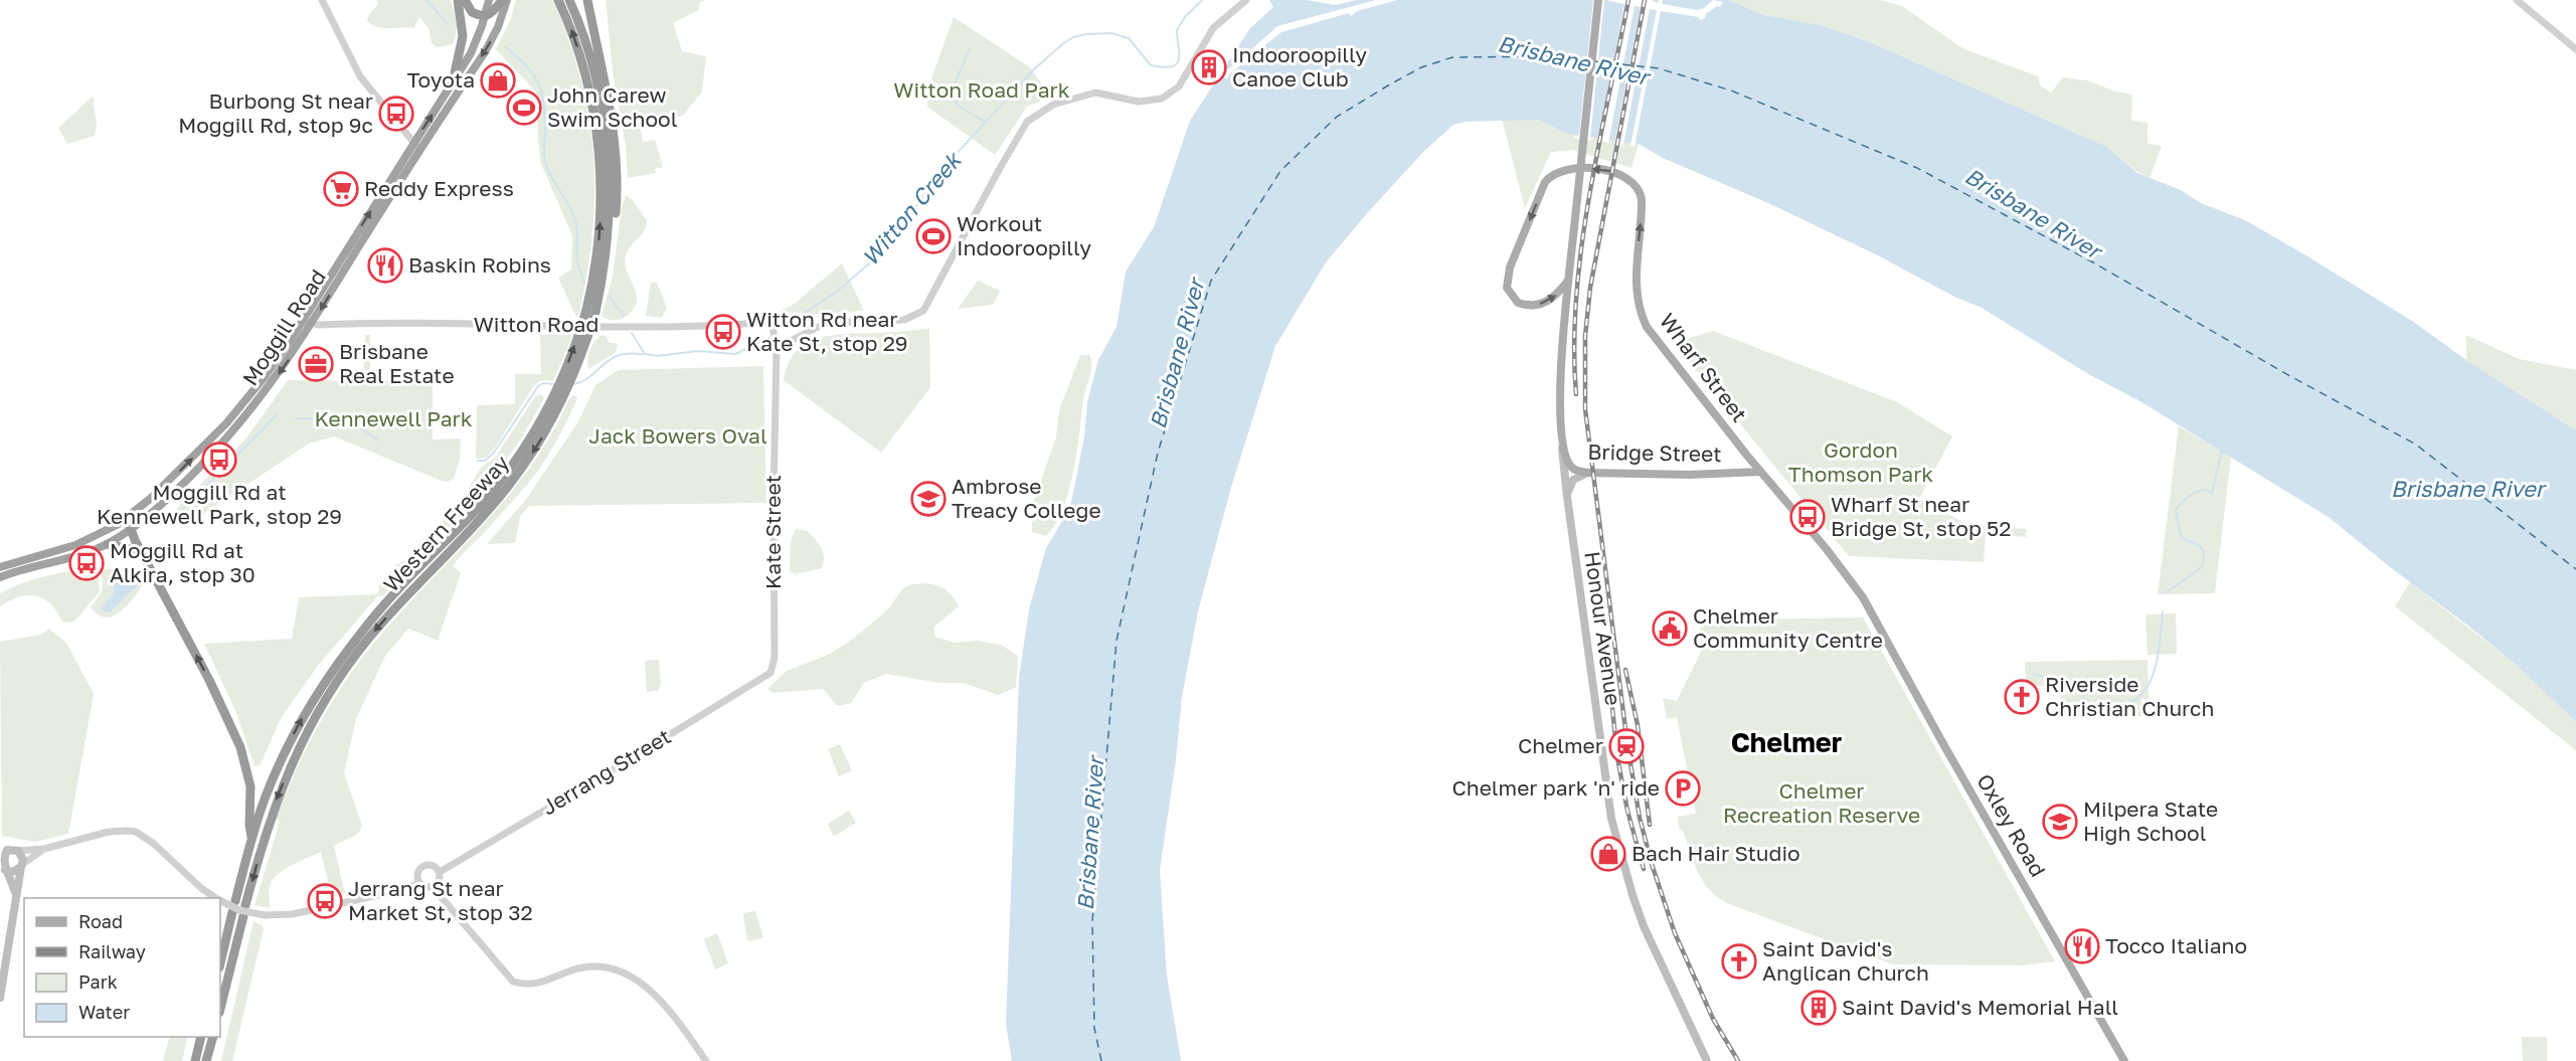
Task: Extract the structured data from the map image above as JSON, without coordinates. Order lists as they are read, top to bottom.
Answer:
{
  "streets": {
    "highway": ["Moggill Road", "Western Freeway"],
    "main road": [
      "Wharf Street",
      "Bridge Street",
      "Honour Avenue",
      "Oxley Road"
    ],
    "street": ["Witton Road", "Kate Street", "Jerrang Street"]
  },
  "crossings": [
    ["Witton Road", "Moggill Road"],
    ["Witton Road", "Kate Street"],
    ["Wharf Street", "Bridge Street"],
    ["Wharf Street", "Honour Avenue"],
    ["Wharf Street", "Oxley Road"],
    ["Bridge Street", "Honour Avenue"],
    ["Kate Street", "Jerrang Street"]
  ],
  "districts": ["Chelmer"],
  "water": ["Brisbane River", "Witton Creek"],
  "parks": [
    "Witton Road Park",
    "Kennewell Park",
    "Jack Bowers Oval",
    "Gordon Thomson Park",
    "Chelmer Recreation Reserve"
  ],
  "places": {
    "building": ["Indooroopilly Canoe Club", "Saint David's Memorial Hall"],
    "shop": ["Toyota", "Bach Hair Studio"],
    "sports": ["John Carew Swim School", "Workout Indooroopilly"],
    "bus stop": [
      "Burbong St near Moggill Rd, stop 9c",
      "Witton Rd near Kate St, stop 29",
      "Moggill Rd at Kennewell Park, stop 29",
      "Wharf St near Bridge St, stop 52",
      "Moggill Rd at Alkira, stop 30",
      "Jerrang St near Market St, stop 32"
    ],
    "supermarket": ["Reddy Express"],
    "restaurant": ["Baskin Robins", "Tocco Italiano"],
    "office": ["Brisbane Real Estate"],
    "school or university": ["Ambrose Treacy College", "Milpera State High School"],
    "public building": ["Chelmer Community Centre"],
    "church": ["Riverside Christian Church", "Saint David's Anglican Church"],
    "station": ["Chelmer"],
    "parking": ["Chelmer park 'n' ride"]
  },
  "legend": [
    "Road",
    "Railway",
    "Park",
    "Water"
  ]
}
